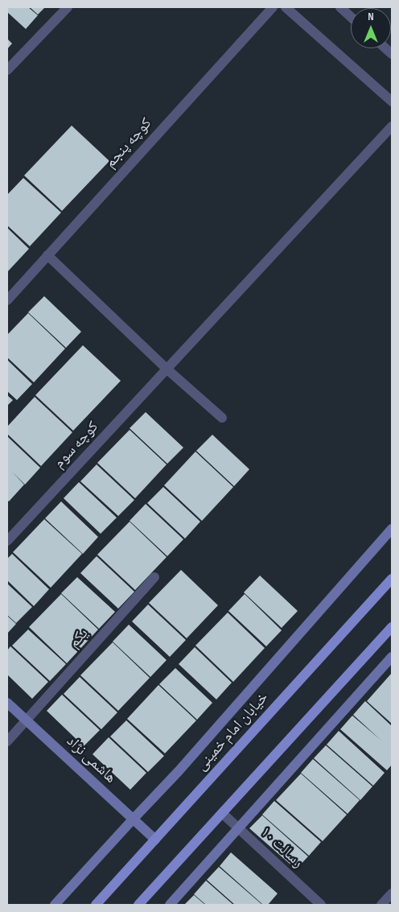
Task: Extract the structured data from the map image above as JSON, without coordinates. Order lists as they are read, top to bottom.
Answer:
{
  "streets": {
    "main road": ["خیابان امام خمینی"],
    "street": [
      "کوچه پنجم",
      "کوچه سوم",
      "یکم",
      "هاشمی نژاد",
      "رسالت ۱۰"
    ]
  },
  "crossings": [
    ["یکم", "هاشمی نژاد"],
    ["خیابان امام خمینی", "هاشمی نژاد"]
  ],
  "north": "top"
}
